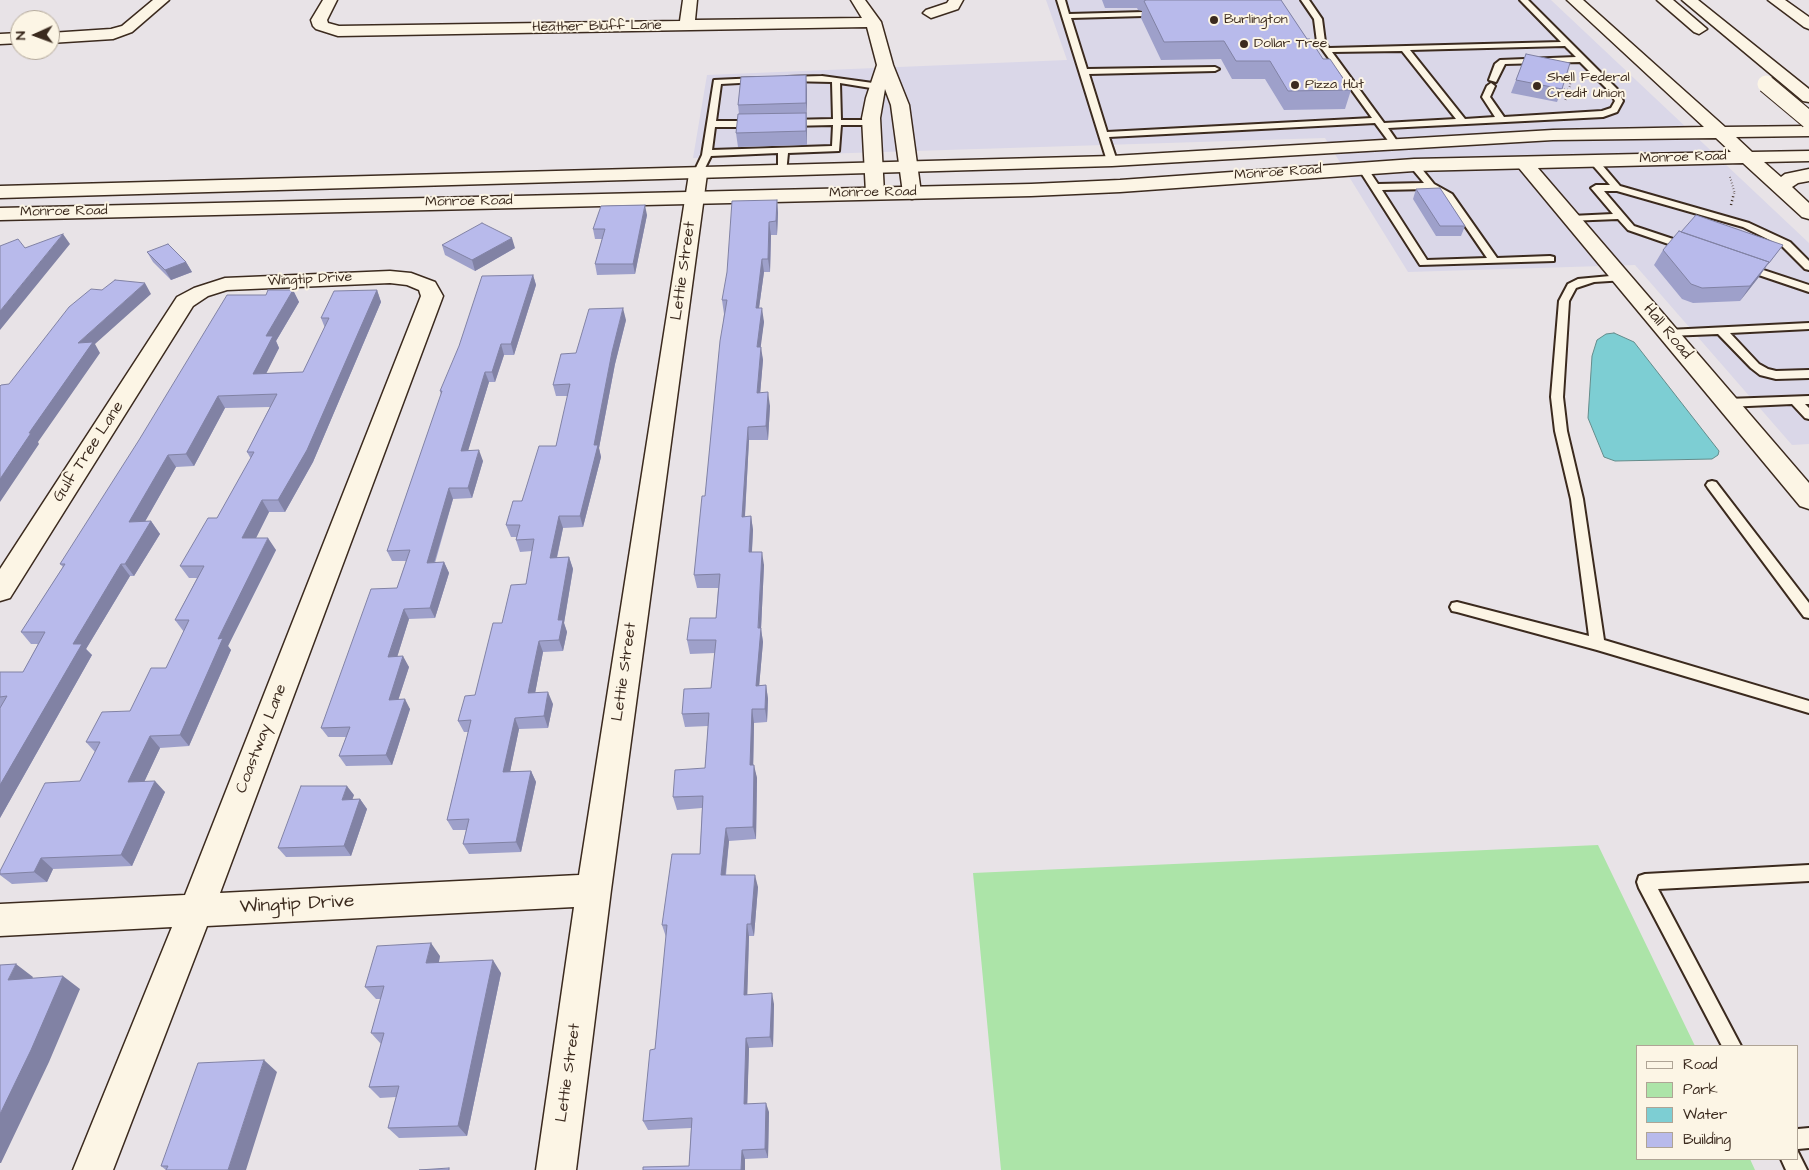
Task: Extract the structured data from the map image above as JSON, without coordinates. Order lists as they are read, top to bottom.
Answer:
{
  "streets": {
    "main road": [
      "Heather Bluff Lane",
      "Monroe Road",
      "Lettie Street",
      "Wingtip Drive",
      "Hall Road",
      "Gulf Tree Lane",
      "Coastway Lane"
    ]
  },
  "crossings": [
    ["Monroe Road", "Lettie Street"],
    ["Monroe Road", "Hall Road"],
    ["Lettie Street", "Wingtip Drive"],
    ["Wingtip Drive", "Gulf Tree Lane"],
    ["Wingtip Drive", "Coastway Lane"]
  ],
  "places": [
    "Burlington",
    "Dollar Tree",
    "Pizza Hut",
    "Shell Federal Credit Union"
  ],
  "legend": [
    "Road",
    "Park",
    "Water",
    "Building"
  ],
  "north": "left"
}
